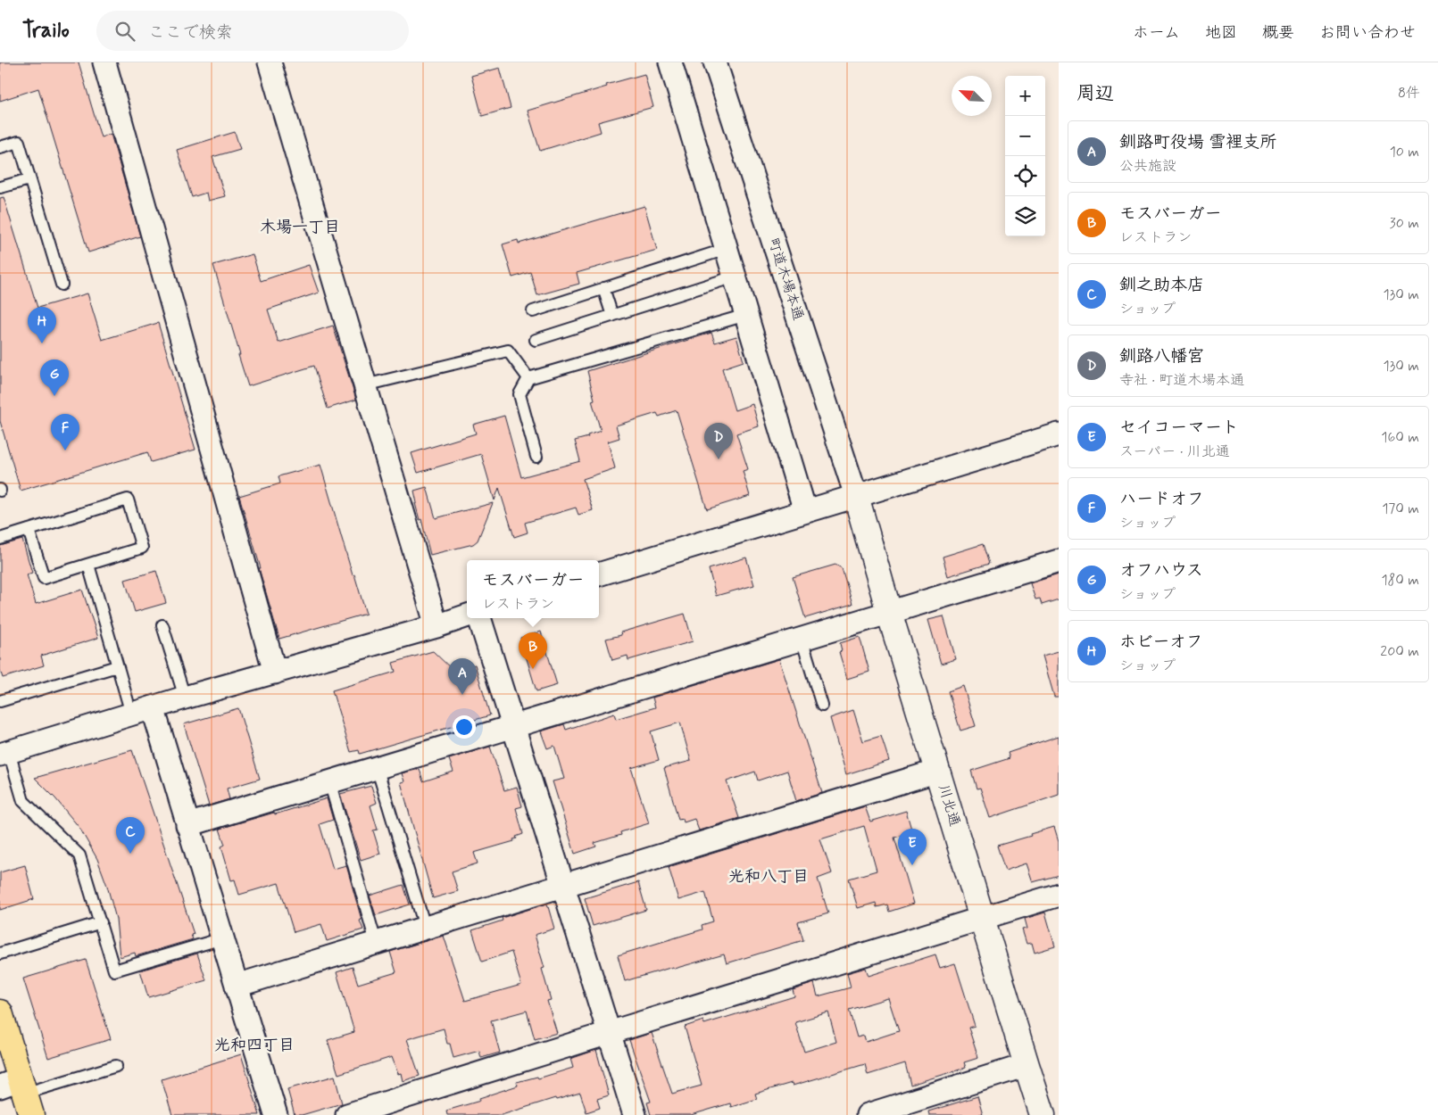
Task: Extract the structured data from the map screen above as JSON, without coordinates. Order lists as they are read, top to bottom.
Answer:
{
  "streets": {
    "street": ["町道木場本通", "川北通"]
  },
  "crossings": [
    ["町道木場本通", "川北通"]
  ],
  "districts": ["木場一丁目", "光和八丁目", "光和四丁目"],
  "north": "top left",
  "page": {
    "header": "Trailo",
    "search": "ここで検索",
    "nav": [
      "ホーム",
      "地図",
      "概要",
      "お問い合わせ"
    ],
    "heading": ["周辺", "8件"],
    "map_buttons": ["+", "−"],
    "list": [
      {
        "mark": "A",
        "name": "釧路町役場 雪裡支所",
        "note": "公共施設",
        "value": "10 m"
      },
      {
        "mark": "B",
        "name": "モスバーガー",
        "note": "レストラン",
        "value": "30 m"
      },
      {
        "mark": "C",
        "name": "釧之助本店",
        "note": "ショップ",
        "value": "130 m"
      },
      {
        "mark": "D",
        "name": "釧路八幡宮",
        "note": "寺社 · 町道木場本通",
        "value": "130 m"
      },
      {
        "mark": "E",
        "name": "セイコーマート",
        "note": "スーパー · 川北通",
        "value": "160 m"
      },
      {
        "mark": "F",
        "name": "ハードオフ",
        "note": "ショップ",
        "value": "170 m"
      },
      {
        "mark": "G",
        "name": "オフハウス",
        "note": "ショップ",
        "value": "180 m"
      },
      {
        "mark": "H",
        "name": "ホビーオフ",
        "note": "ショップ",
        "value": "200 m"
      }
    ],
    "pins": [
      "H",
      "G",
      "F",
      "D",
      "B",
      "A",
      "C",
      "E"
    ],
    "popup": ["モスバーガー", "レストラン"]
  }
}
